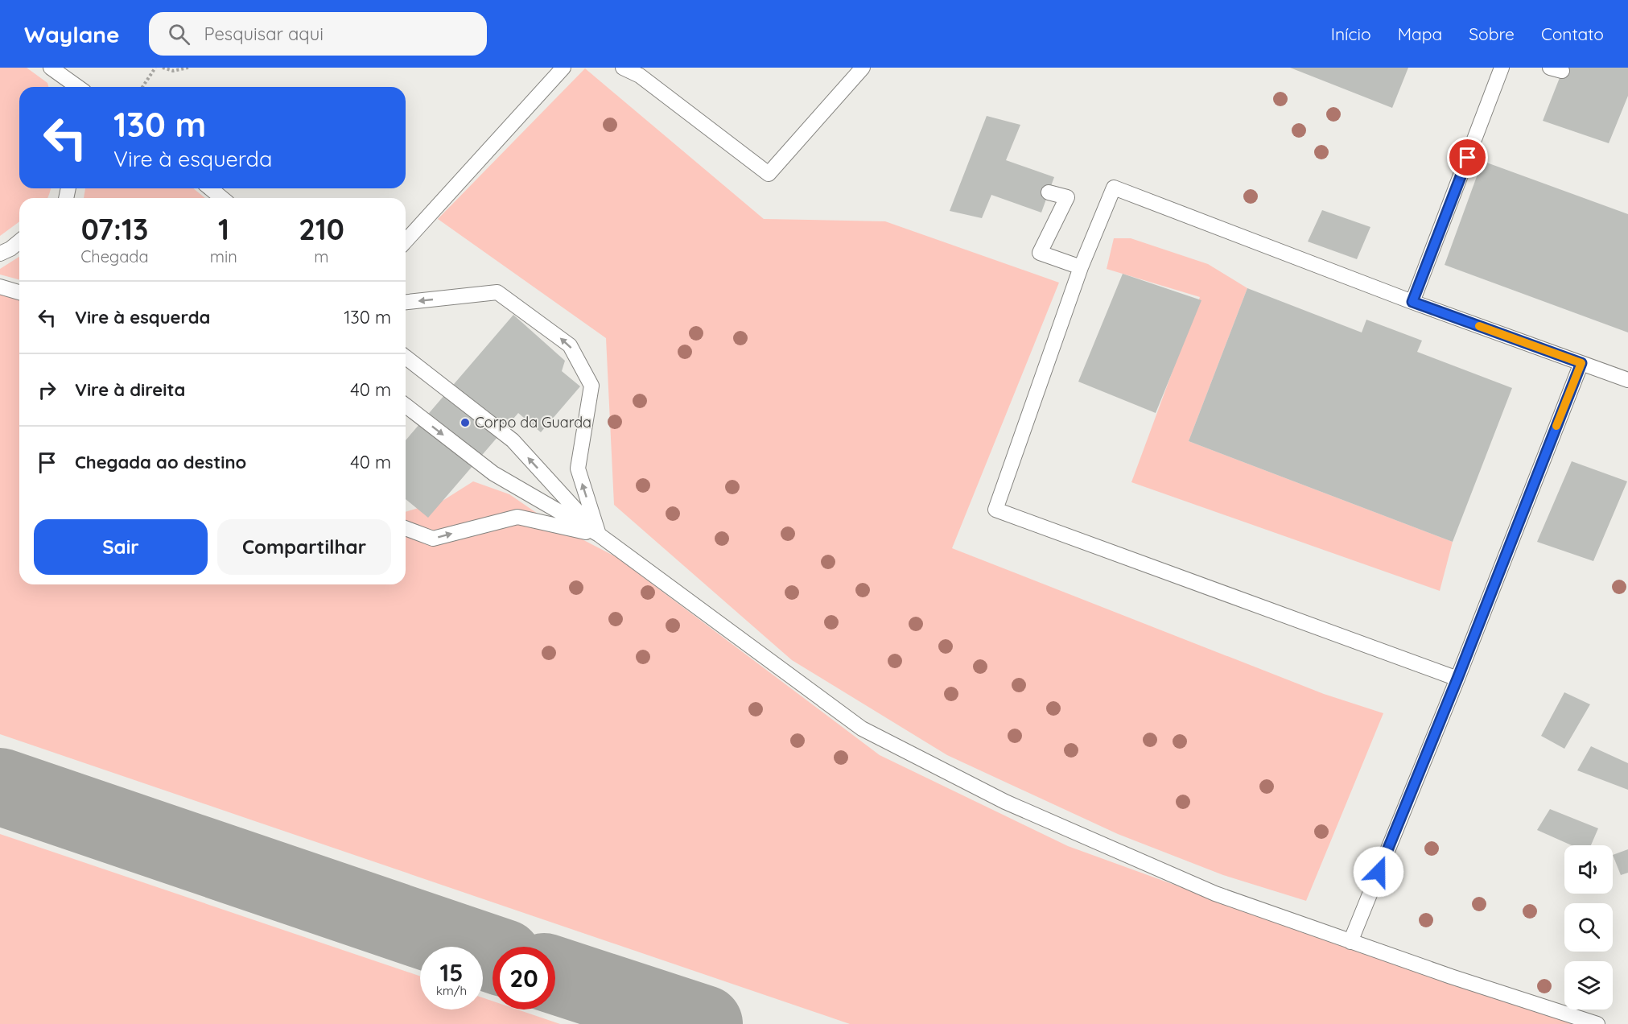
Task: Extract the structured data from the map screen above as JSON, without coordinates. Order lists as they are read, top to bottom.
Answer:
{
  "places": ["Corpo da Guarda"],
  "page": {
    "header": "Waylane",
    "search": "Pesquisar aqui",
    "nav": [
      "Início",
      "Mapa",
      "Sobre",
      "Contato"
    ],
    "turn": ["130 m", "Vire à esquerda"],
    "eta": [
      "07:13",
      "Chegada",
      "1",
      "min",
      "210",
      "m"
    ],
    "list": [
      {
        "name": "Vire à esquerda",
        "value": "130 m"
      },
      {
        "name": "Vire à direita",
        "value": "40 m"
      },
      {
        "name": "Chegada ao destino",
        "value": "40 m"
      }
    ],
    "buttons": ["Sair", "Compartilhar"],
    "speed": "15 km/h",
    "limit": "20"
  }
}
